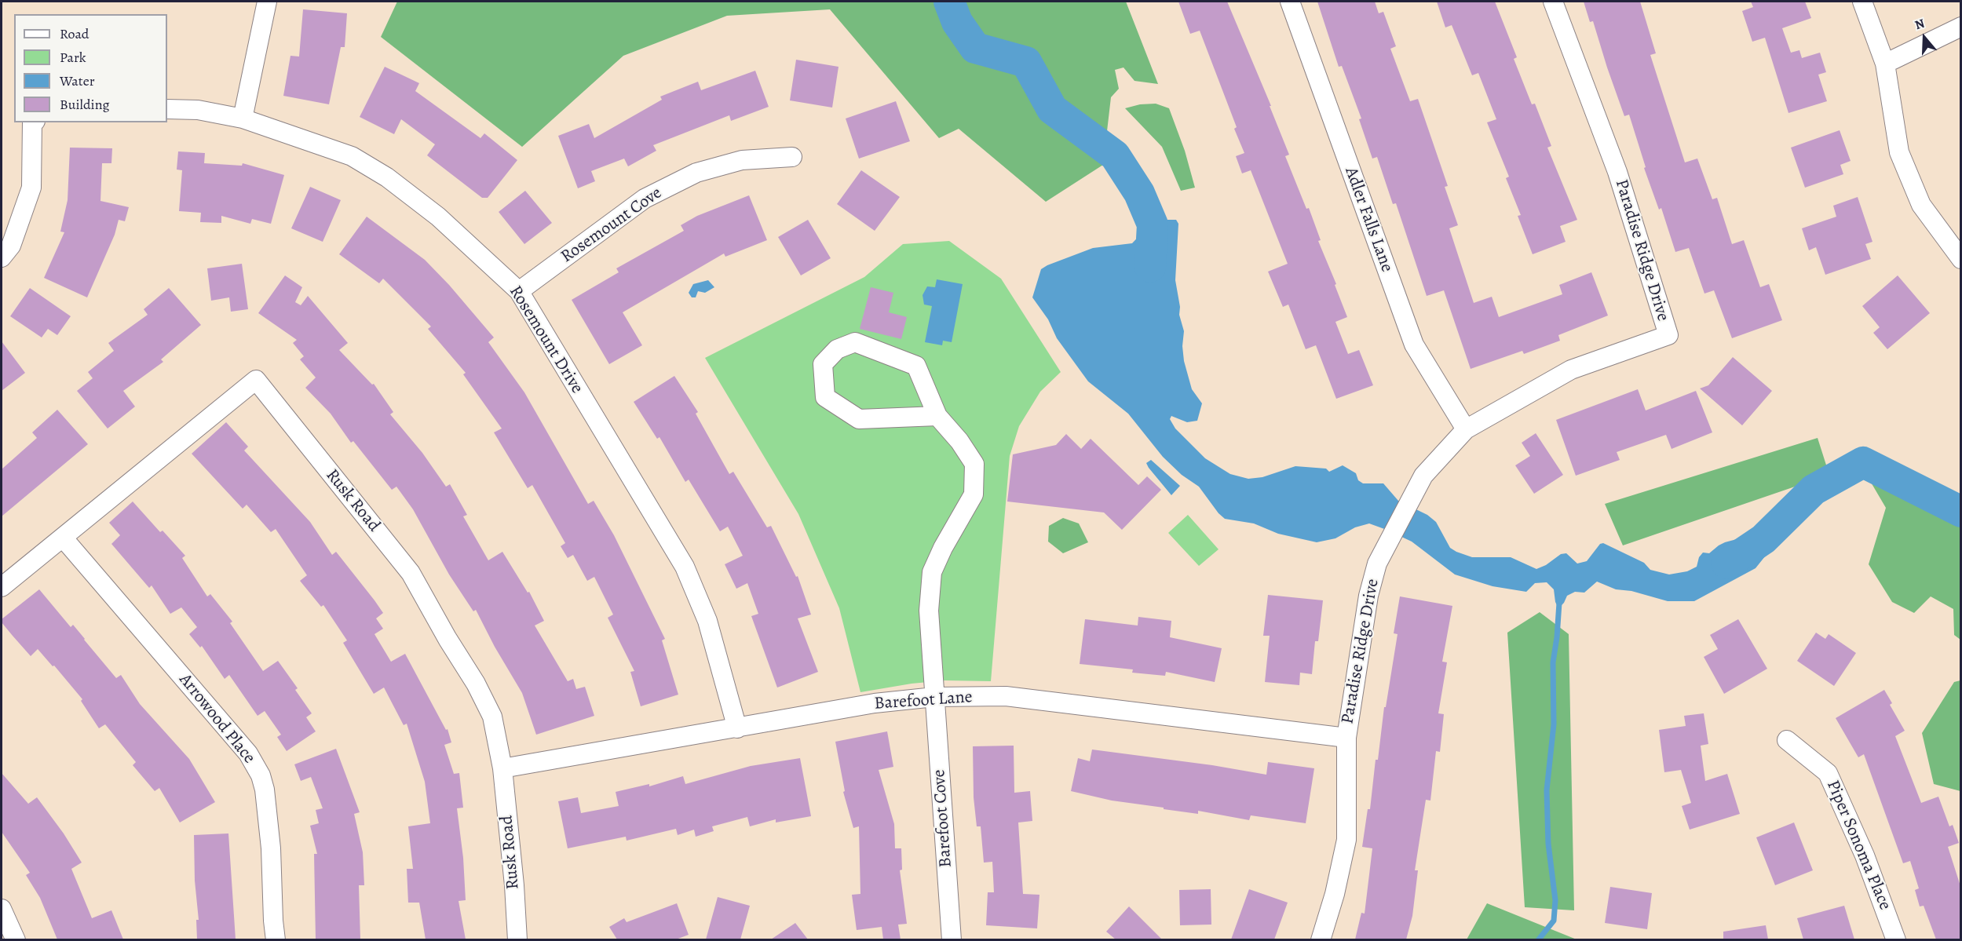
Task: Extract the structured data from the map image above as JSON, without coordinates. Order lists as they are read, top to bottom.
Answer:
{
  "streets": {
    "street": [
      "Adler Falls Lane",
      "Rosemount Cove",
      "Paradise Ridge Drive",
      "Rosemount Drive",
      "Rusk Road",
      "Barefoot Lane",
      "Arrowood Place",
      "Barefoot Cove",
      "Piper Sonoma Place"
    ]
  },
  "crossings": [
    ["Adler Falls Lane", "Paradise Ridge Drive"],
    ["Rosemount Cove", "Rosemount Drive"],
    ["Paradise Ridge Drive", "Barefoot Lane"],
    ["Rosemount Drive", "Barefoot Lane"],
    ["Rusk Road", "Barefoot Lane"],
    ["Rusk Road", "Arrowood Place"],
    ["Barefoot Lane", "Barefoot Cove"]
  ],
  "legend": [
    "Road",
    "Park",
    "Water",
    "Building"
  ],
  "north": "top"
}
